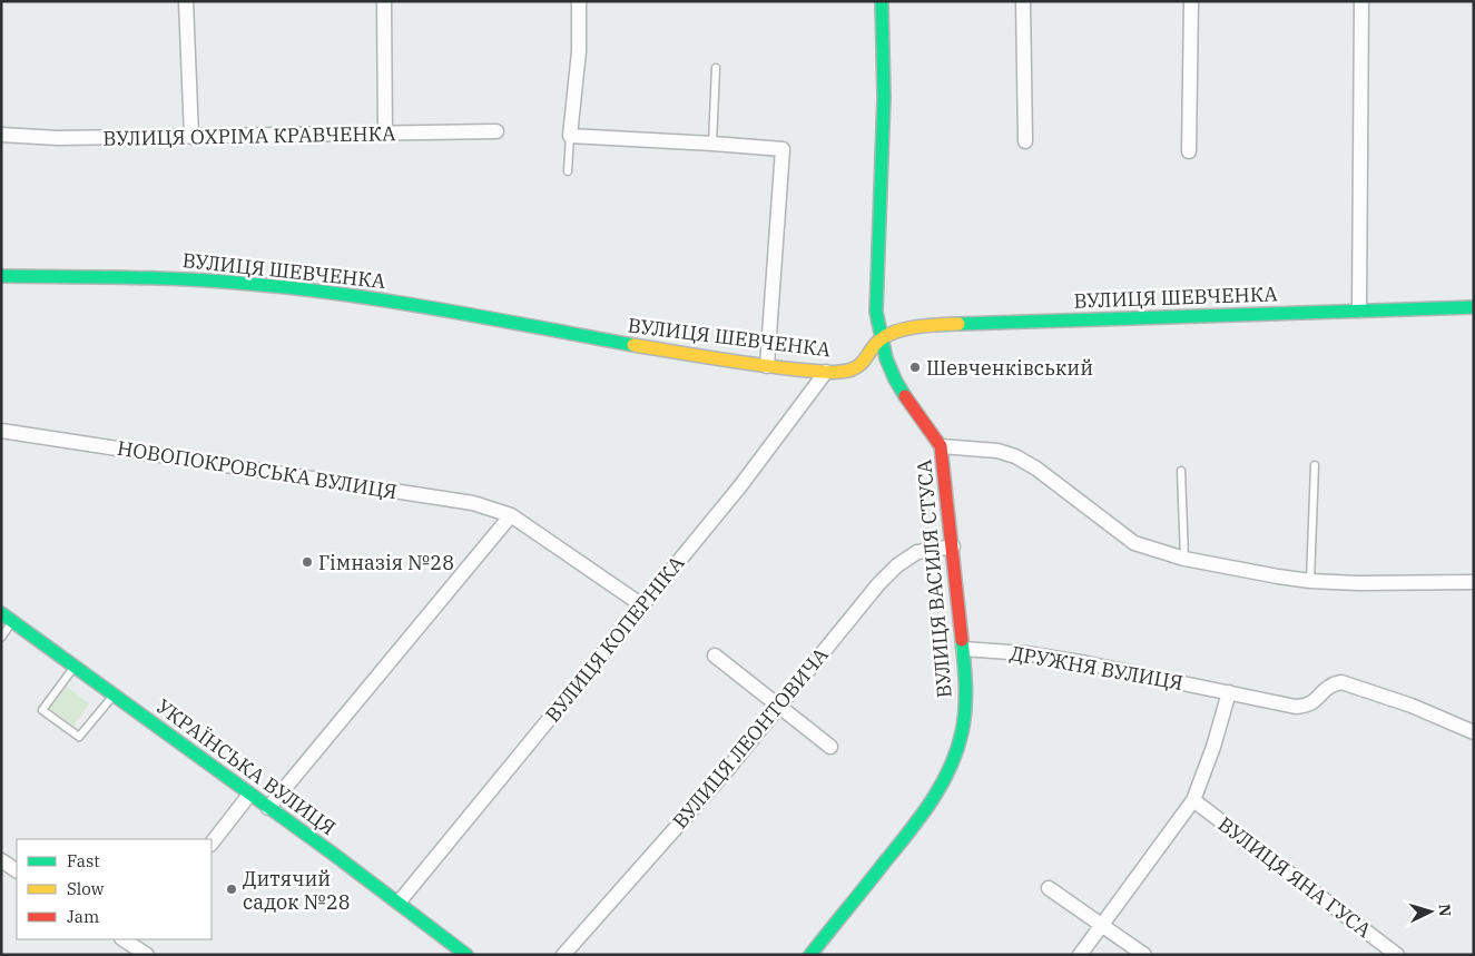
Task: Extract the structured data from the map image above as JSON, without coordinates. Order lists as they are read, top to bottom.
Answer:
{
  "streets": {
    "main road": ["ВУЛИЦЯ ШЕВЧЕНКА", "ВУЛИЦЯ ВАСИЛЯ СТУСА", "УКРАЇНСЬКА ВУЛИЦЯ"],
    "street": [
      "ВУЛИЦЯ ОХРІМА КРАВЧЕНКА",
      "НОВОПОКРОВСЬКА ВУЛИЦЯ",
      "ВУЛИЦЯ КОПЕРНІКА",
      "ДРУЖНЯ ВУЛИЦЯ",
      "ВУЛИЦЯ ЛЕОНТОВИЧА",
      "ВУЛИЦЯ ЯНА ГУСА"
    ]
  },
  "crossings": [
    ["ВУЛИЦЯ ШЕВЧЕНКА", "ВУЛИЦЯ ВАСИЛЯ СТУСА"],
    ["ВУЛИЦЯ ШЕВЧЕНКА", "ВУЛИЦЯ КОПЕРНІКА"],
    ["НОВОПОКРОВСЬКА ВУЛИЦЯ", "ВУЛИЦЯ КОПЕРНІКА"],
    ["ВУЛИЦЯ ВАСИЛЯ СТУСА", "ДРУЖНЯ ВУЛИЦЯ"],
    ["ВУЛИЦЯ ВАСИЛЯ СТУСА", "ВУЛИЦЯ ЛЕОНТОВИЧА"],
    ["ВУЛИЦЯ КОПЕРНІКА", "УКРАЇНСЬКА ВУЛИЦЯ"]
  ],
  "places": ["Шевченківський", "Гімназія №28", "Дитячий садок №28"],
  "legend": ["Fast", "Slow", "Jam"],
  "north": "right"
}
